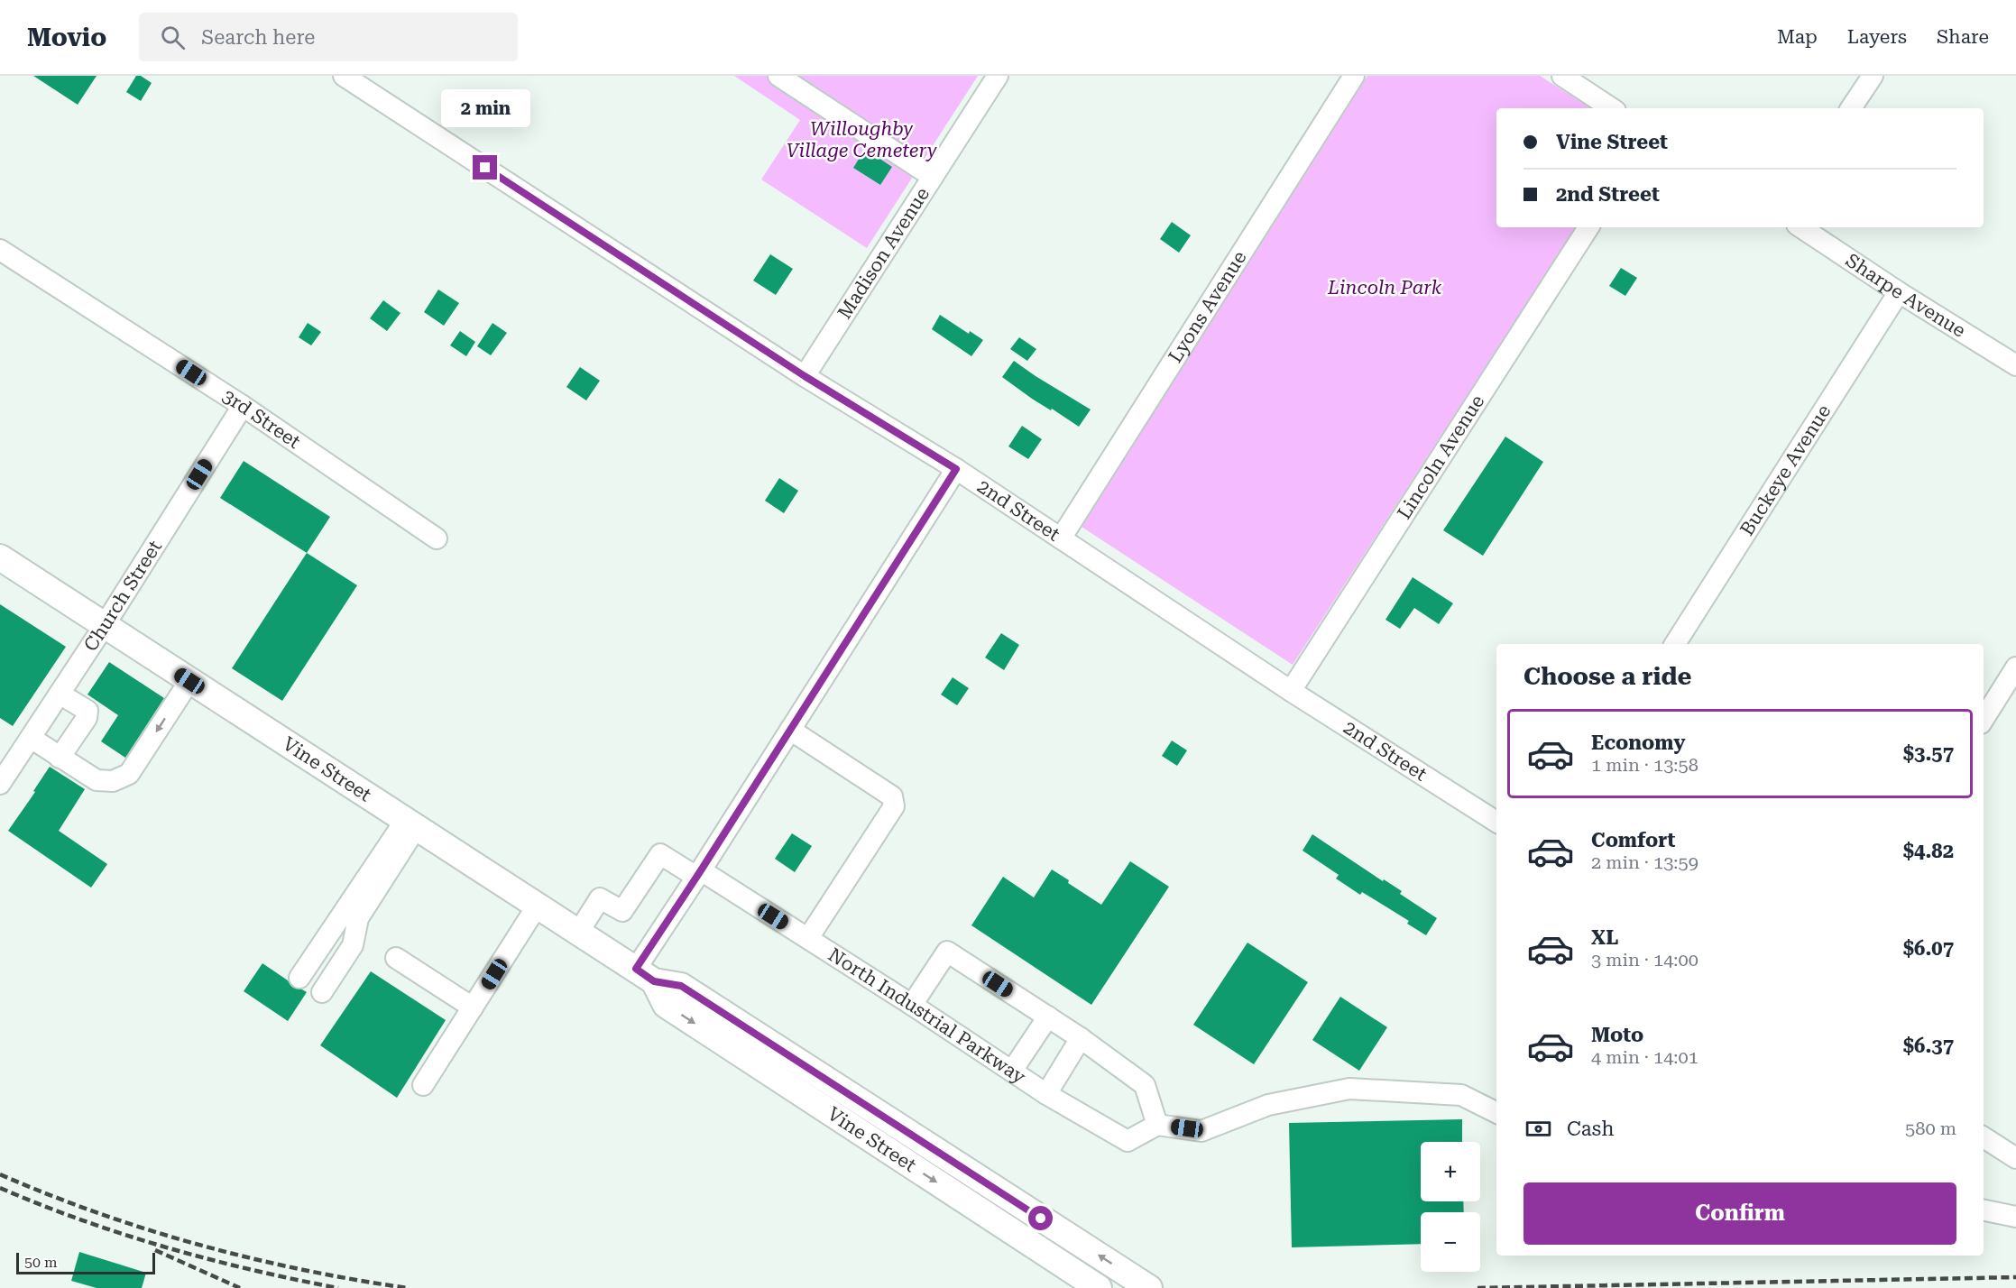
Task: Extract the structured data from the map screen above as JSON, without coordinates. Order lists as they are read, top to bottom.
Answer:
{
  "streets": {
    "main road": ["Vine Street"],
    "street": [
      "Madison Avenue",
      "Sharpe Avenue",
      "Lyons Avenue",
      "3rd Street",
      "Lincoln Avenue",
      "Buckeye Avenue",
      "2nd Street",
      "Church Street",
      "North Industrial Parkway"
    ]
  },
  "crossings": [
    ["Madison Avenue", "2nd Street"],
    ["Sharpe Avenue", "Buckeye Avenue"],
    ["Lyons Avenue", "2nd Street"],
    ["3rd Street", "Church Street"],
    ["Lincoln Avenue", "2nd Street"],
    ["Church Street", "Vine Street"],
    ["Vine Street", "North Industrial Parkway"]
  ],
  "parks": ["Willoughby Village Cemetery", "Lincoln Park"],
  "scale_bar": "50 m",
  "page": {
    "header": "Movio",
    "search": "Search here",
    "nav": ["Map", "Layers", "Share"],
    "bubble": "2 min",
    "banner": ["Vine Street", "2nd Street"],
    "heading": "Choose a ride",
    "list": [
      {
        "name": "Economy",
        "note": "1 min · 13:58",
        "value": "$3.57"
      },
      {
        "name": "Comfort",
        "note": "2 min · 13:59",
        "value": "$4.82"
      },
      {
        "name": "XL",
        "note": "3 min · 14:00",
        "value": "$6.07"
      },
      {
        "name": "Moto",
        "note": "4 min · 14:01",
        "value": "$6.37"
      }
    ],
    "pay": ["Cash", "580 m"],
    "map_buttons": ["+", "−"],
    "buttons": "Confirm",
    "scale": "50 m"
  }
}
